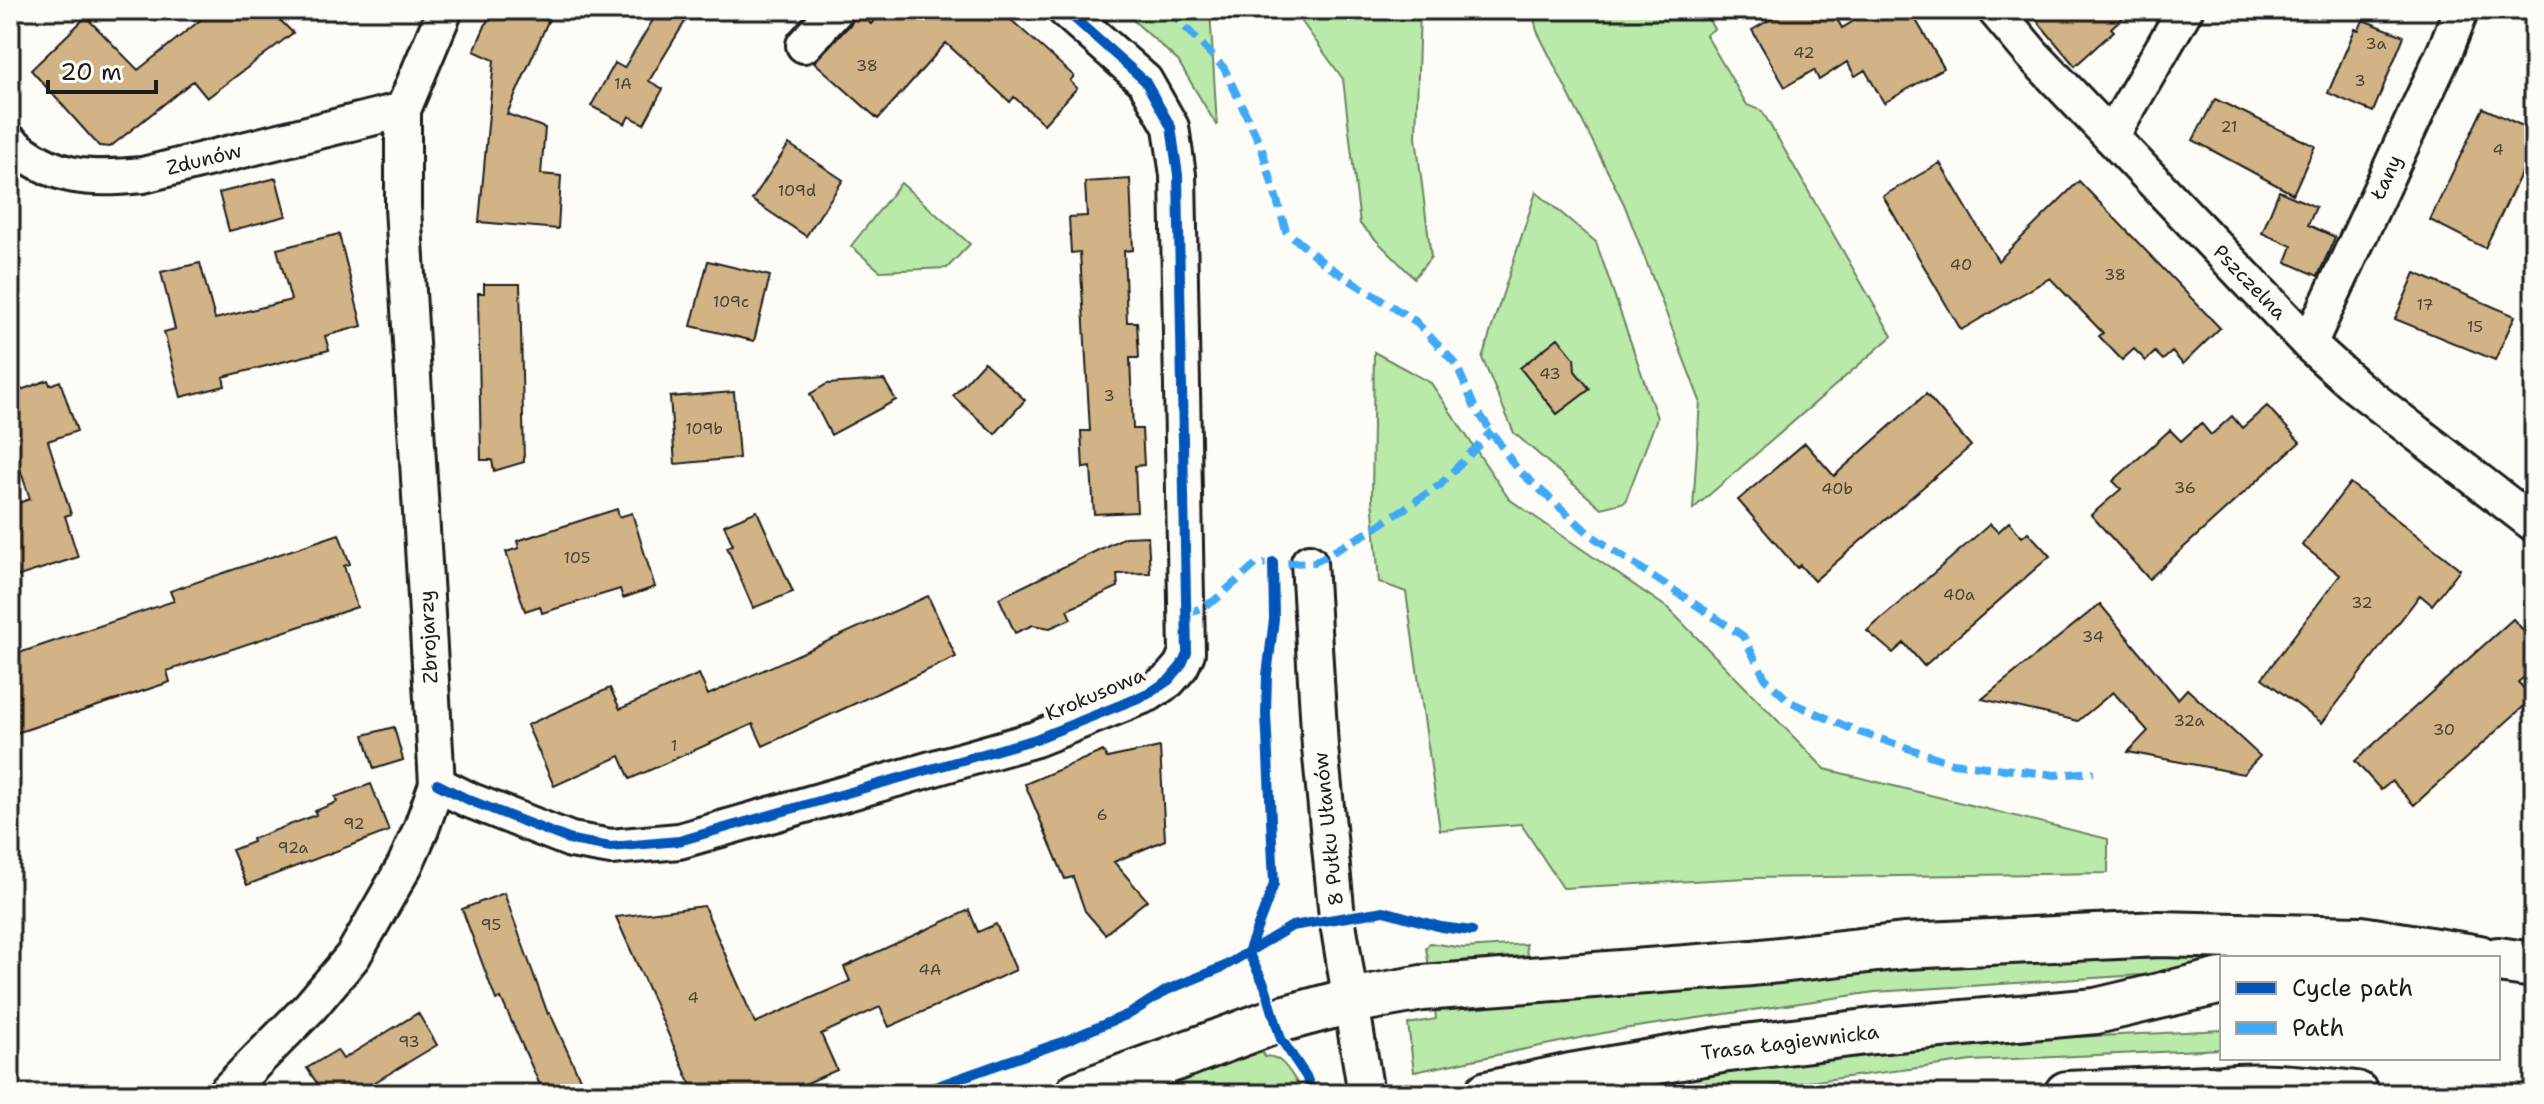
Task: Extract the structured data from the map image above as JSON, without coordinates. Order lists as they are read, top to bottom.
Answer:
{
  "streets": {
    "main road": ["Trasa Łagiewnicka"],
    "street": [
      "Zdunów",
      "Łany",
      "Pszczelna",
      "Zbrojarzy",
      "Krokusowa",
      "8 Pułku Ułanów"
    ]
  },
  "crossings": [
    ["Zdunów", "Zbrojarzy"],
    ["Łany", "Pszczelna"],
    ["Zbrojarzy", "Krokusowa"]
  ],
  "house_numbers": [
    "3a",
    "42",
    "38",
    "3",
    "1A",
    "21",
    "4",
    "109d",
    "40",
    "38",
    "109c",
    "17",
    "15",
    "43",
    "3",
    "109b",
    "36",
    "40b",
    "105",
    "40a",
    "32",
    "34",
    "32a",
    "30",
    "1",
    "6",
    "92",
    "92a",
    "95",
    "4A",
    "4",
    "93"
  ],
  "legend": ["Cycle path", "Path"],
  "scale_bar": "20 m"
}
